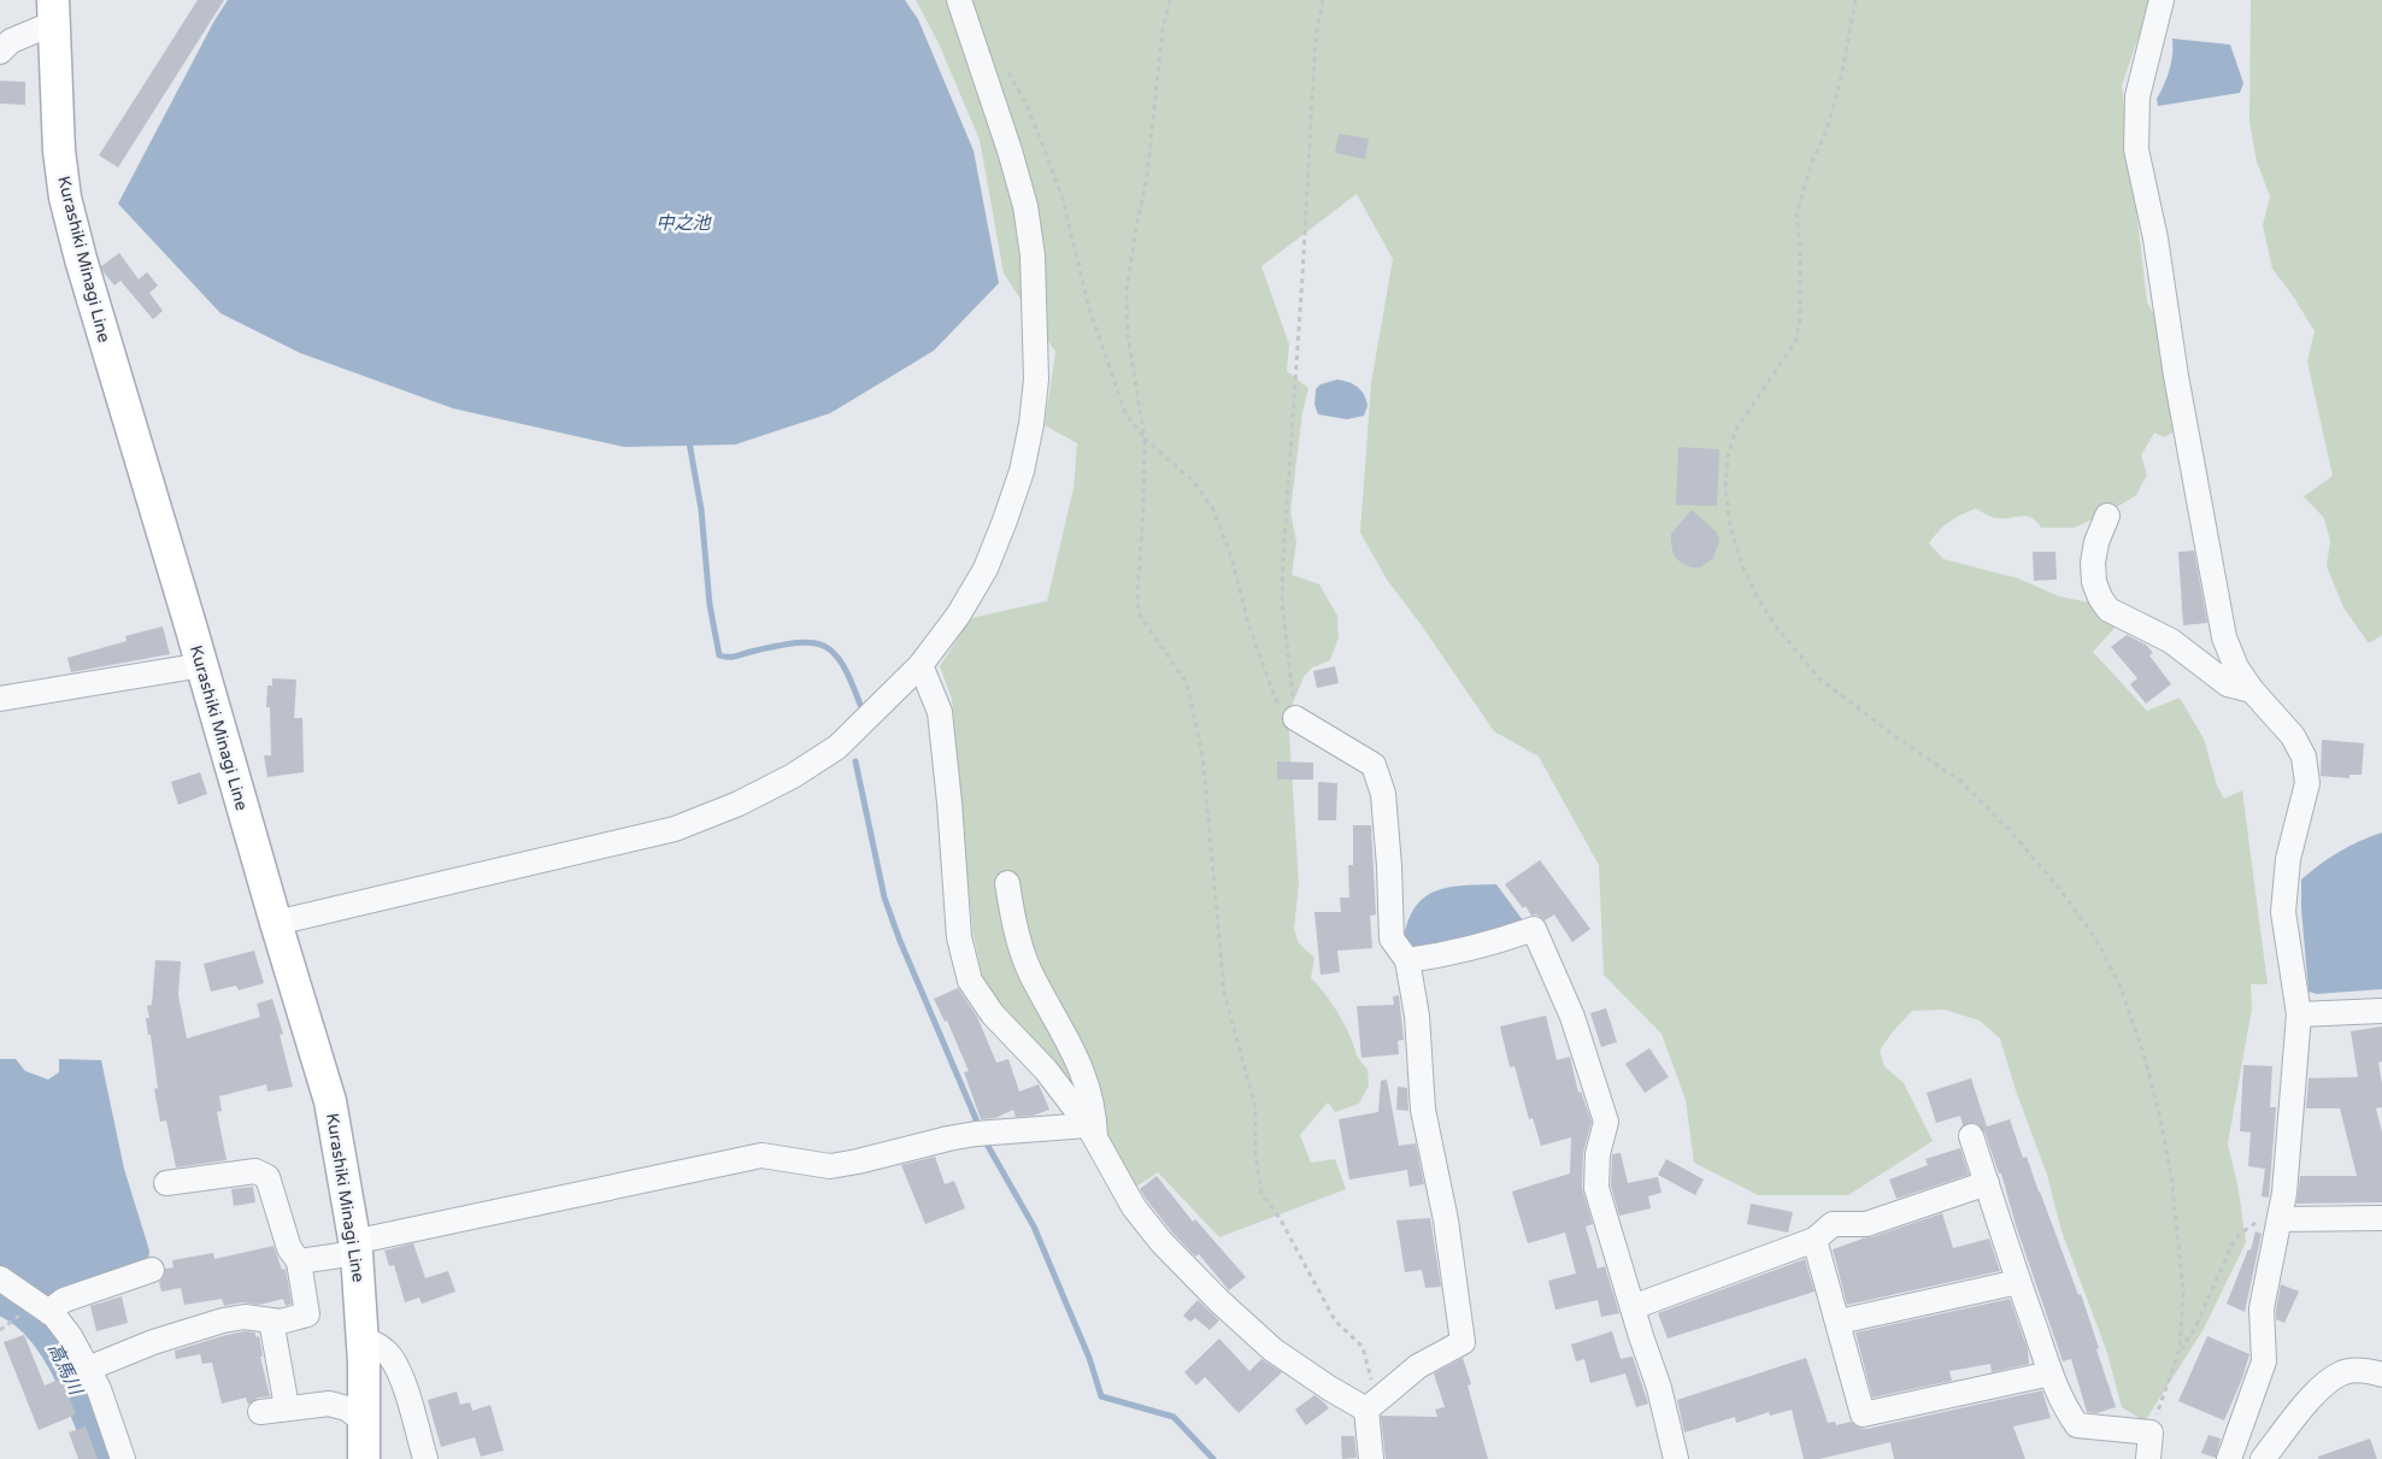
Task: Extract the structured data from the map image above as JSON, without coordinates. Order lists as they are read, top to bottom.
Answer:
{
  "streets": {
    "main road": ["Kurashiki Minagi Line"]
  },
  "water": ["中之池", "高馬川"]
}
